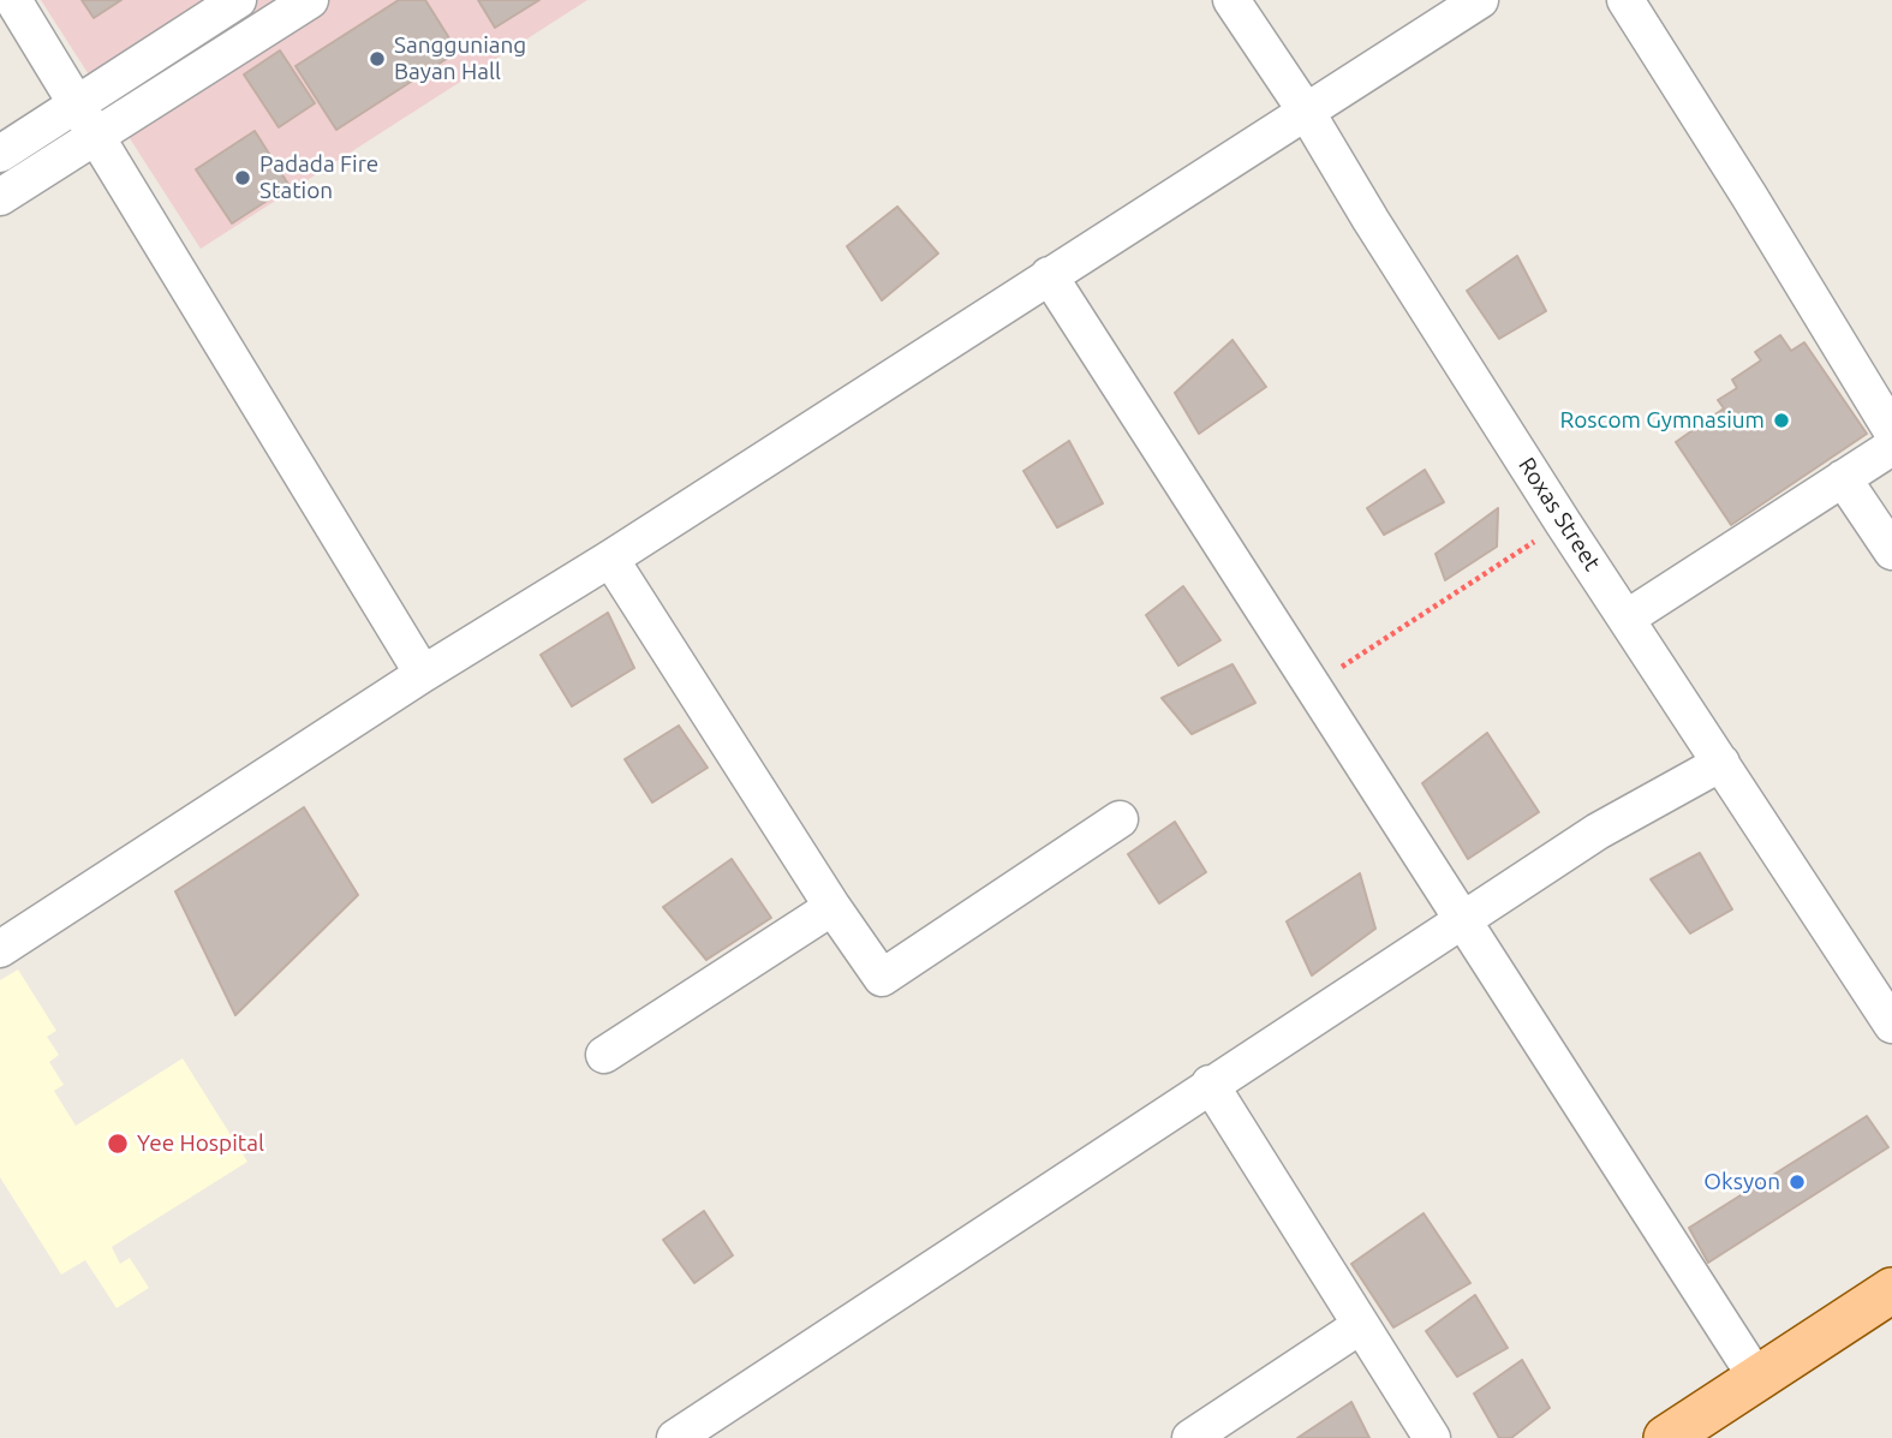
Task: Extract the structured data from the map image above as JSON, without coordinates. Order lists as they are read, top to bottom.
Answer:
{
  "streets": {
    "street": ["Roxas Street"]
  },
  "places": [
    "Sangguniang Bayan Hall",
    "Padada Fire Station",
    "Roscom Gymnasium",
    "Yee Hospital",
    "Oksyon"
  ]
}
